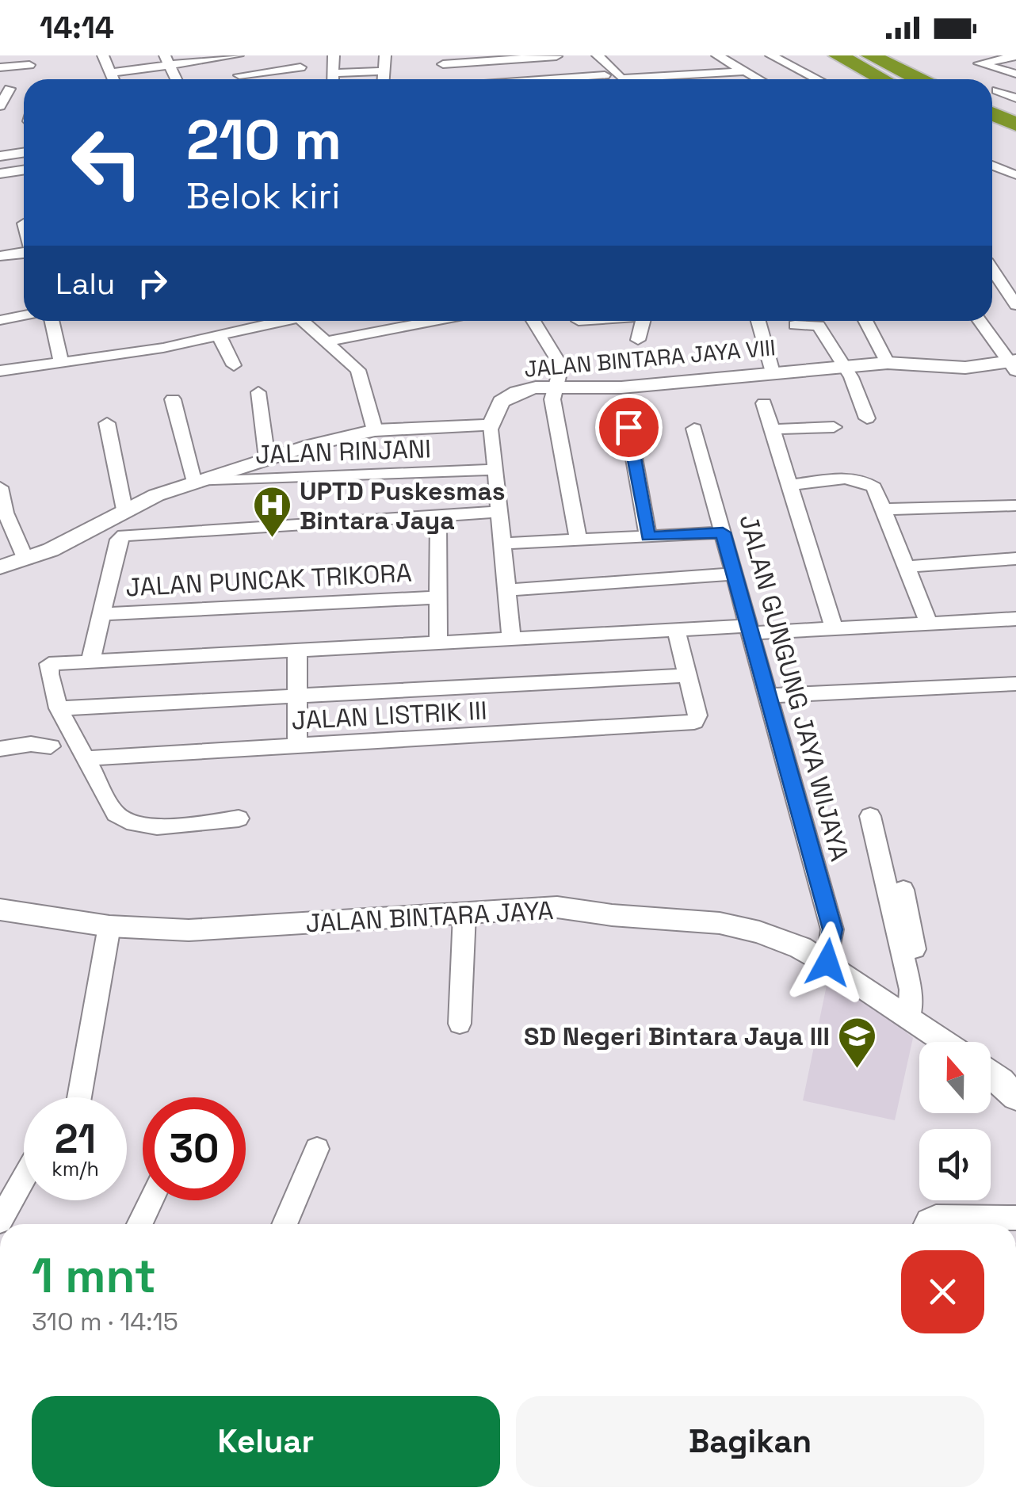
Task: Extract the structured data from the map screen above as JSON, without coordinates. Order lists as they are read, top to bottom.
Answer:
{
  "streets": {
    "street": [
      "JALAN BINTARA JAYA VIII",
      "JALAN RINJANI",
      "JALAN PUNCAK TRIKORA",
      "JALAN GUNGUNG JAYA WIJAYA",
      "JALAN LISTRIK III",
      "JALAN BINTARA JAYA"
    ]
  },
  "crossings": [
    ["JALAN GUNGUNG JAYA WIJAYA", "JALAN BINTARA JAYA"]
  ],
  "places": {
    "hospital": ["UPTD Puskesmas Bintara Jaya"],
    "school or university": ["SD Negeri Bintara Jaya III"]
  },
  "north": "top",
  "page": {
    "status": "14:14",
    "turn": ["210 m", "Belok kiri"],
    "then": "Lalu",
    "speed": "21 km/h",
    "limit": "30",
    "heading": ["1 mnt", "310 m · 14:15"],
    "buttons": ["Keluar", "Bagikan"]
  }
}
